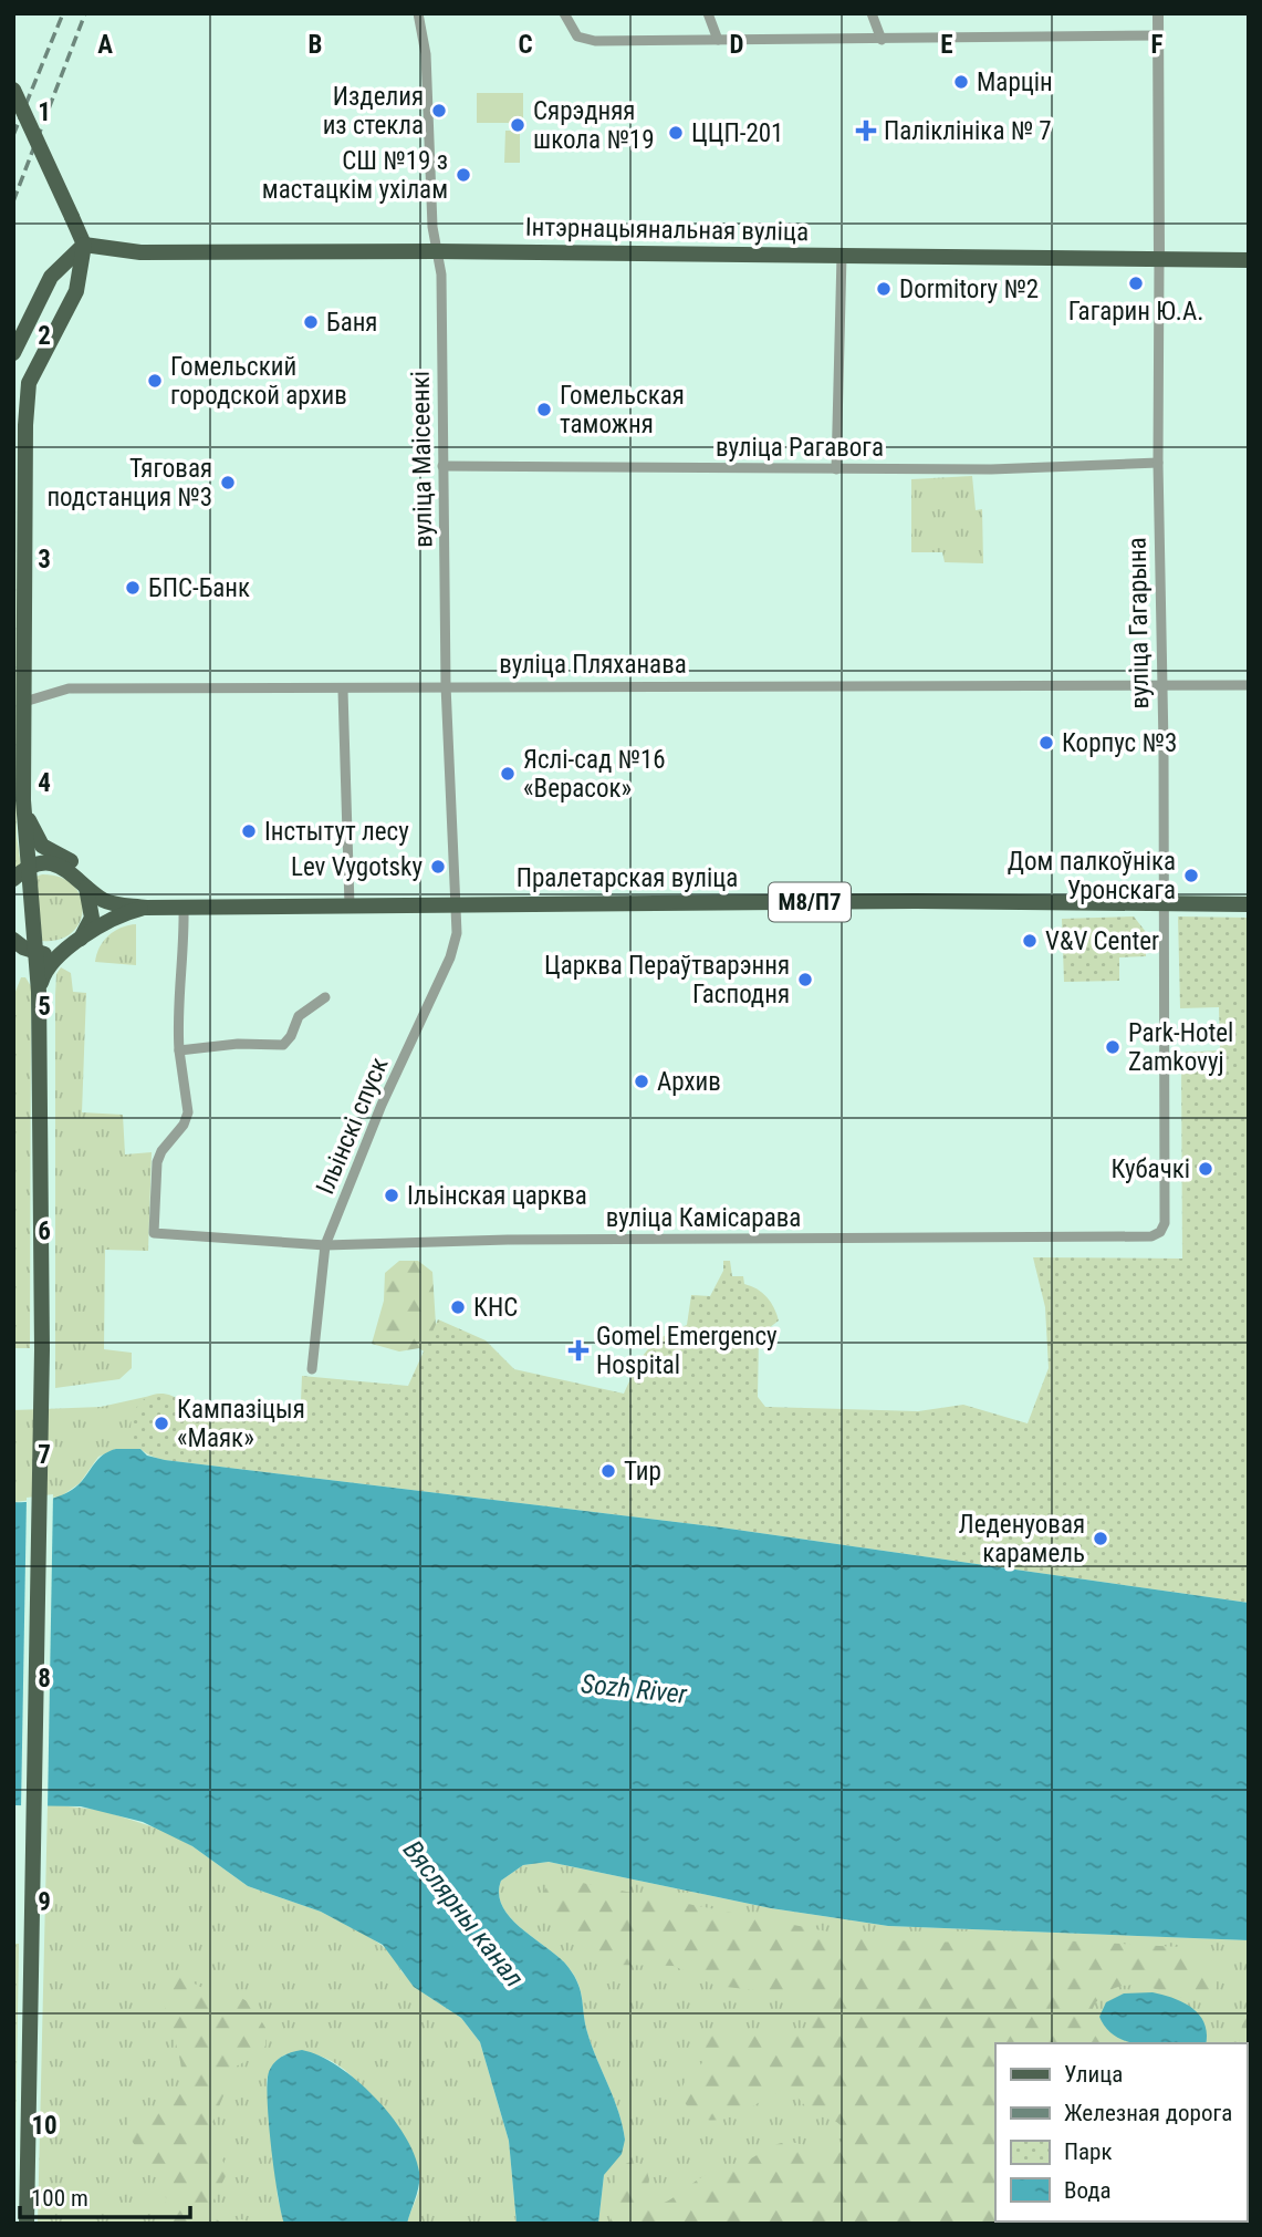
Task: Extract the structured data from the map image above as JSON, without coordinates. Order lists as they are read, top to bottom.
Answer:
{
  "streets": {
    "main road": ["Інтэрнацыянальная вуліца", "Пралетарская вуліца", "М8/П7"],
    "street": [
      "вуліца Рагавога",
      "вуліца Маісеенкі",
      "вуліца Гагарына",
      "вуліца Пляханава",
      "Ільінскі спуск",
      "вуліца Камісарава"
    ]
  },
  "crossings": [
    ["Інтэрнацыянальная вуліца", "вуліца Маісеенкі"],
    ["Інтэрнацыянальная вуліца", "вуліца Гагарына"],
    ["вуліца Рагавога", "вуліца Маісеенкі"],
    ["вуліца Рагавога", "вуліца Гагарына"],
    ["вуліца Маісеенкі", "вуліца Пляханава"],
    ["вуліца Маісеенкі", "Пралетарская вуліца"],
    ["вуліца Маісеенкі", "Ільінскі спуск"],
    ["вуліца Гагарына", "вуліца Пляханава"],
    ["вуліца Гагарына", "Пралетарская вуліца"],
    ["вуліца Гагарына", "вуліца Камісарава"],
    ["Пралетарская вуліца", "М8/П7"],
    ["Пралетарская вуліца", "Ільінскі спуск"],
    ["Ільінскі спуск", "вуліца Камісарава"]
  ],
  "water": ["Sozh River", "Вяслярны канал"],
  "places": {
    "other": [
      "Марцін",
      "Изделия из стекла",
      "Сярэдняя школа №19",
      "ЦЦП-201",
      "СШ №19 з мастацкім ухілам",
      "Гагарин Ю.А.",
      "Dormitory №2",
      "Баня",
      "Гомельский городской архив",
      "Гомельская таможня",
      "Тяговая подстанция №3",
      "БПС-Банк",
      "Корпус №3",
      "Яслі-сад №16 «Верасок»",
      "Інстытут лесу",
      "Lev Vygotsky",
      "Дом палкоўніка Уронскага",
      "V&V Center",
      "Царква Пераўтварэння Гасподня",
      "Park-Hotel Zamkovyj",
      "Архив",
      "Кубачкі",
      "Ільінская царква",
      "КНС",
      "Кампазіцыя «Маяк»",
      "Тир",
      "Леденуовая карамель"
    ],
    "health": ["Паліклініка № 7", "Gomel Emergency Hospital"]
  },
  "legend": [
    "Улица",
    "Железная дорога",
    "Парк",
    "Вода"
  ],
  "scale_bar": "100 m",
  "grid": {
    "columns": [
      "A",
      "B",
      "C",
      "D",
      "E",
      "F"
    ],
    "rows": [
      "1",
      "2",
      "3",
      "4",
      "5",
      "6",
      "7",
      "8",
      "9",
      "10"
    ]
  }
}
